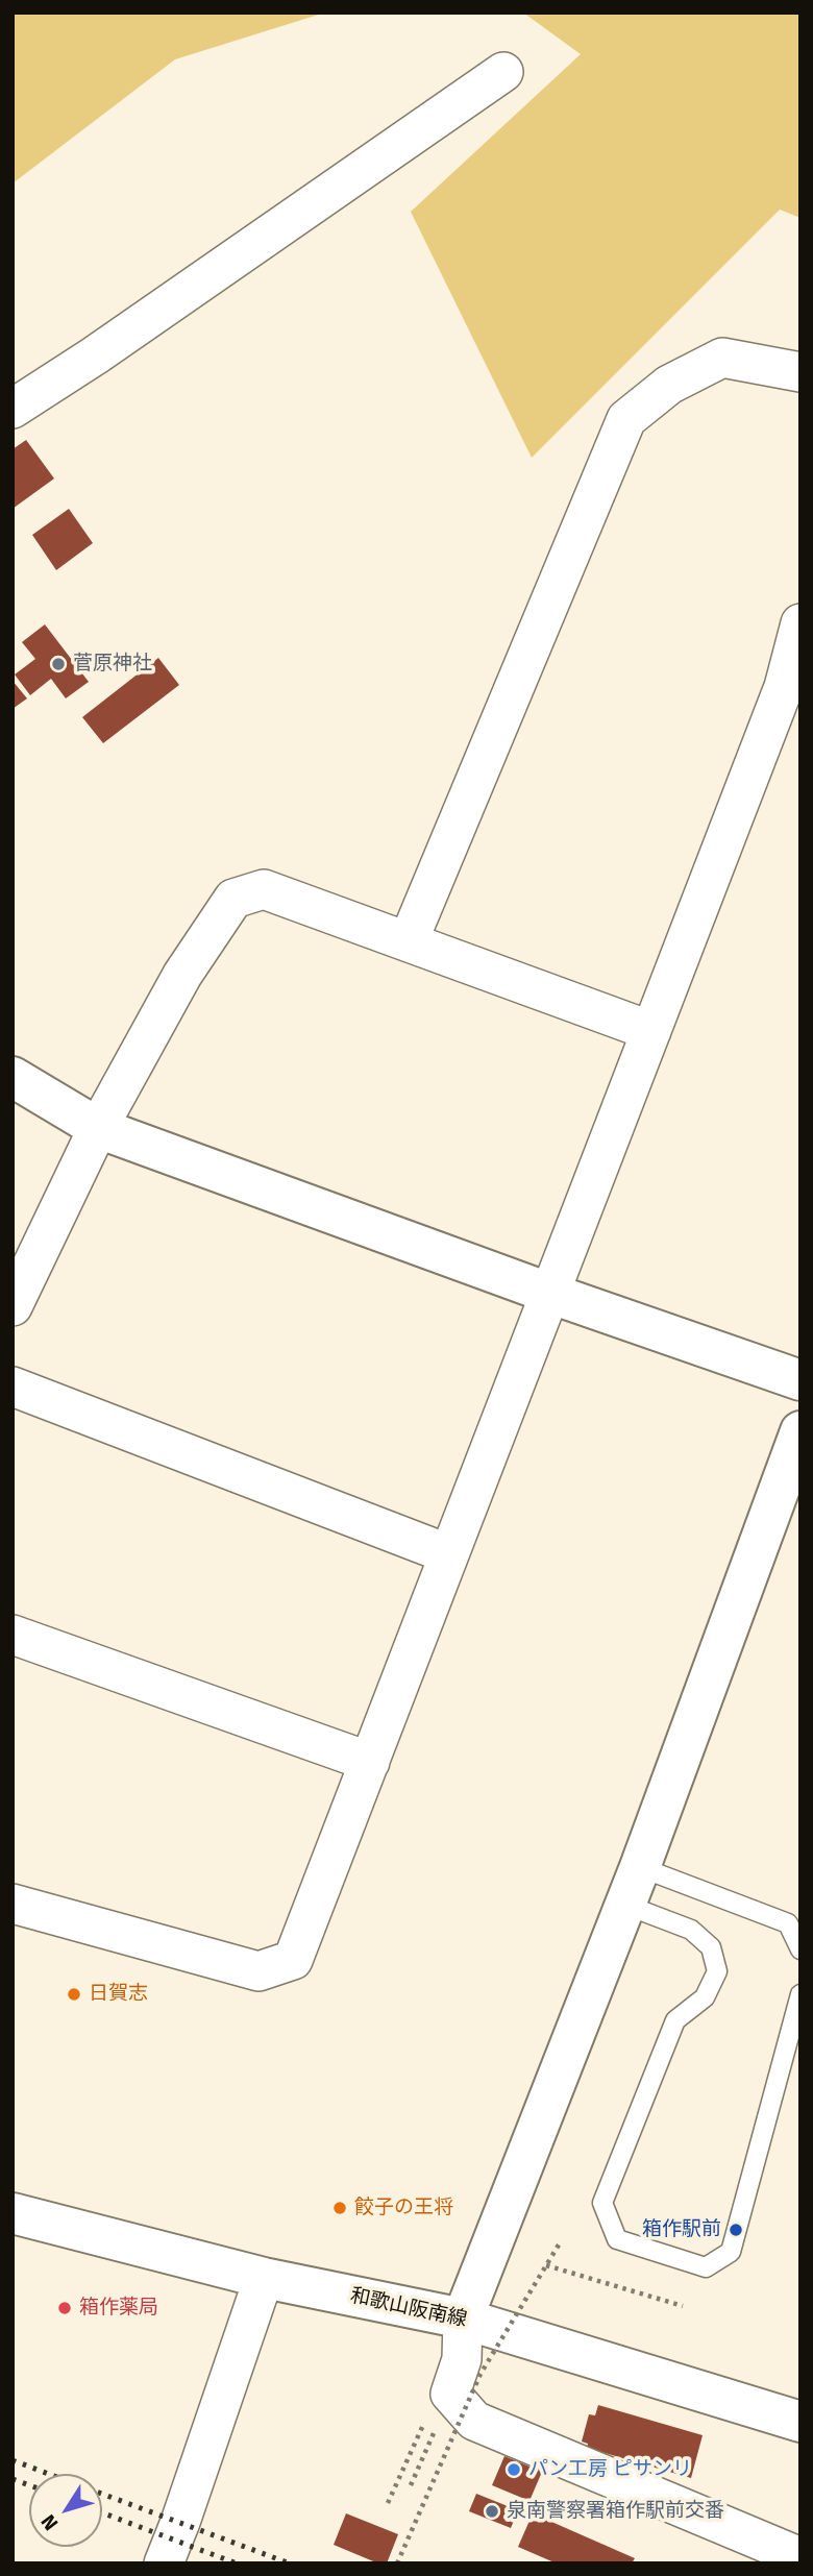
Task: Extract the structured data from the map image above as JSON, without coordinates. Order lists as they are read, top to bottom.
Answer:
{
  "streets": {
    "street": ["和歌山阪南線"]
  },
  "places": [
    "菅原神社",
    "日賀志",
    "餃子の王将",
    "箱作駅前",
    "箱作薬局",
    "パン工房 ピサンリ",
    "泉南警察署箱作駅前交番"
  ],
  "north": "bottom left"
}
